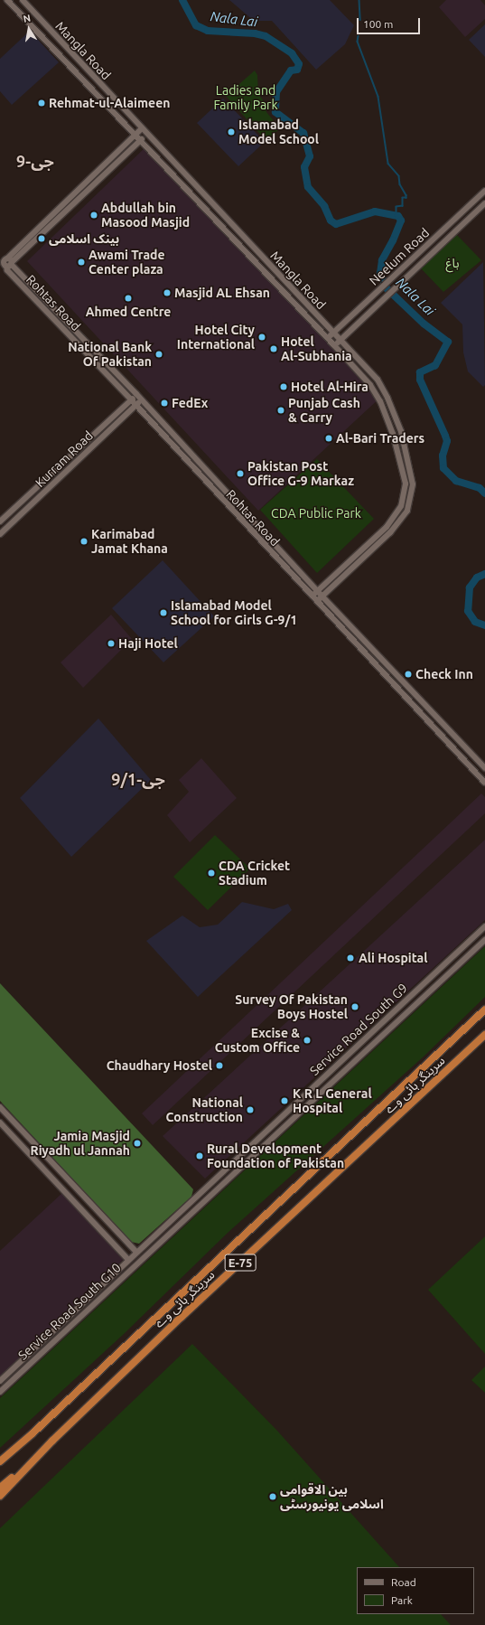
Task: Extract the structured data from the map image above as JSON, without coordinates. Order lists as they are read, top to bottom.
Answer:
{
  "streets": {
    "highway": ["سرینگر ہائی وے", "E-75"],
    "main road": [
      "Mangla Road",
      "Neelum Road",
      "Rohtas Road",
      "Kurram Road",
      "Service Road South G9",
      "Service Road South G10"
    ]
  },
  "crossings": [
    ["Mangla Road", "Neelum Road"],
    ["Mangla Road", "Rohtas Road"],
    ["Rohtas Road", "Kurram Road"],
    ["Service Road South G9", "Service Road South G10"]
  ],
  "districts": ["جی-9", "جی-9/1"],
  "water": ["Nala Lai"],
  "parks": ["Ladies and Family Park", "باغ", "CDA Public Park"],
  "places": [
    "Rehmat-ul-Alaimeen",
    "Islamabad Model School",
    "Abdullah bin Masood Masjid",
    "بینک اسلامی",
    "Awami Trade Center plaza",
    "Masjid AL Ehsan",
    "Ahmed Centre",
    "Hotel City International",
    "Hotel Al-Subhania",
    "National Bank Of Pakistan",
    "Hotel Al-Hira",
    "FedEx",
    "Punjab Cash & Carry",
    "Al-Bari Traders",
    "Pakistan Post Office G-9 Markaz",
    "Karimabad Jamat Khana",
    "Islamabad Model School for Girls G-9/1",
    "Haji Hotel",
    "Check Inn",
    "CDA Cricket Stadium",
    "Ali Hospital",
    "Survey Of Pakistan Boys Hostel",
    "Excise & Custom Office",
    "Chaudhary Hostel",
    "K R L General Hospital",
    "National Construction",
    "Jamia Masjid Riyadh ul Jannah",
    "Rural Development Foundation of Pakistan",
    "بین الاقوامی اسلامی یونیورسٹی"
  ],
  "legend": ["Road", "Park"],
  "scale_bar": "100 m",
  "north": "top"
}
